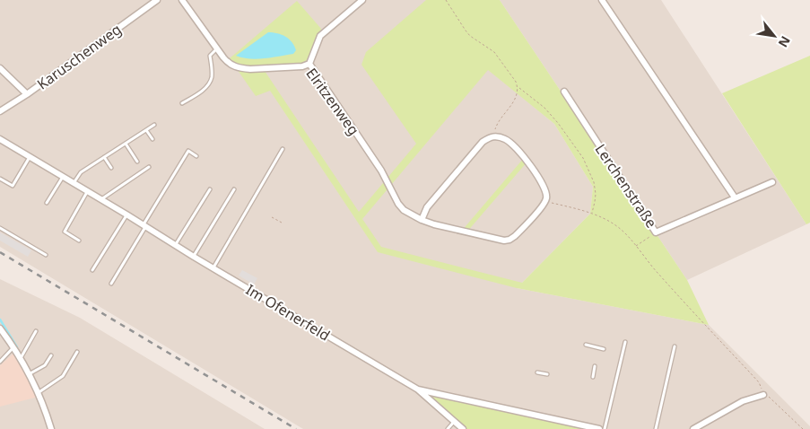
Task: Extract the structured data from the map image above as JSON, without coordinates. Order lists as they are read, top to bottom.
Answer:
{
  "streets": {
    "street": [
      "Karuschenweg",
      "Elritzenweg",
      "Lerchenstraße",
      "Im Ofenerfeld"
    ]
  },
  "north": "bottom right"
}
